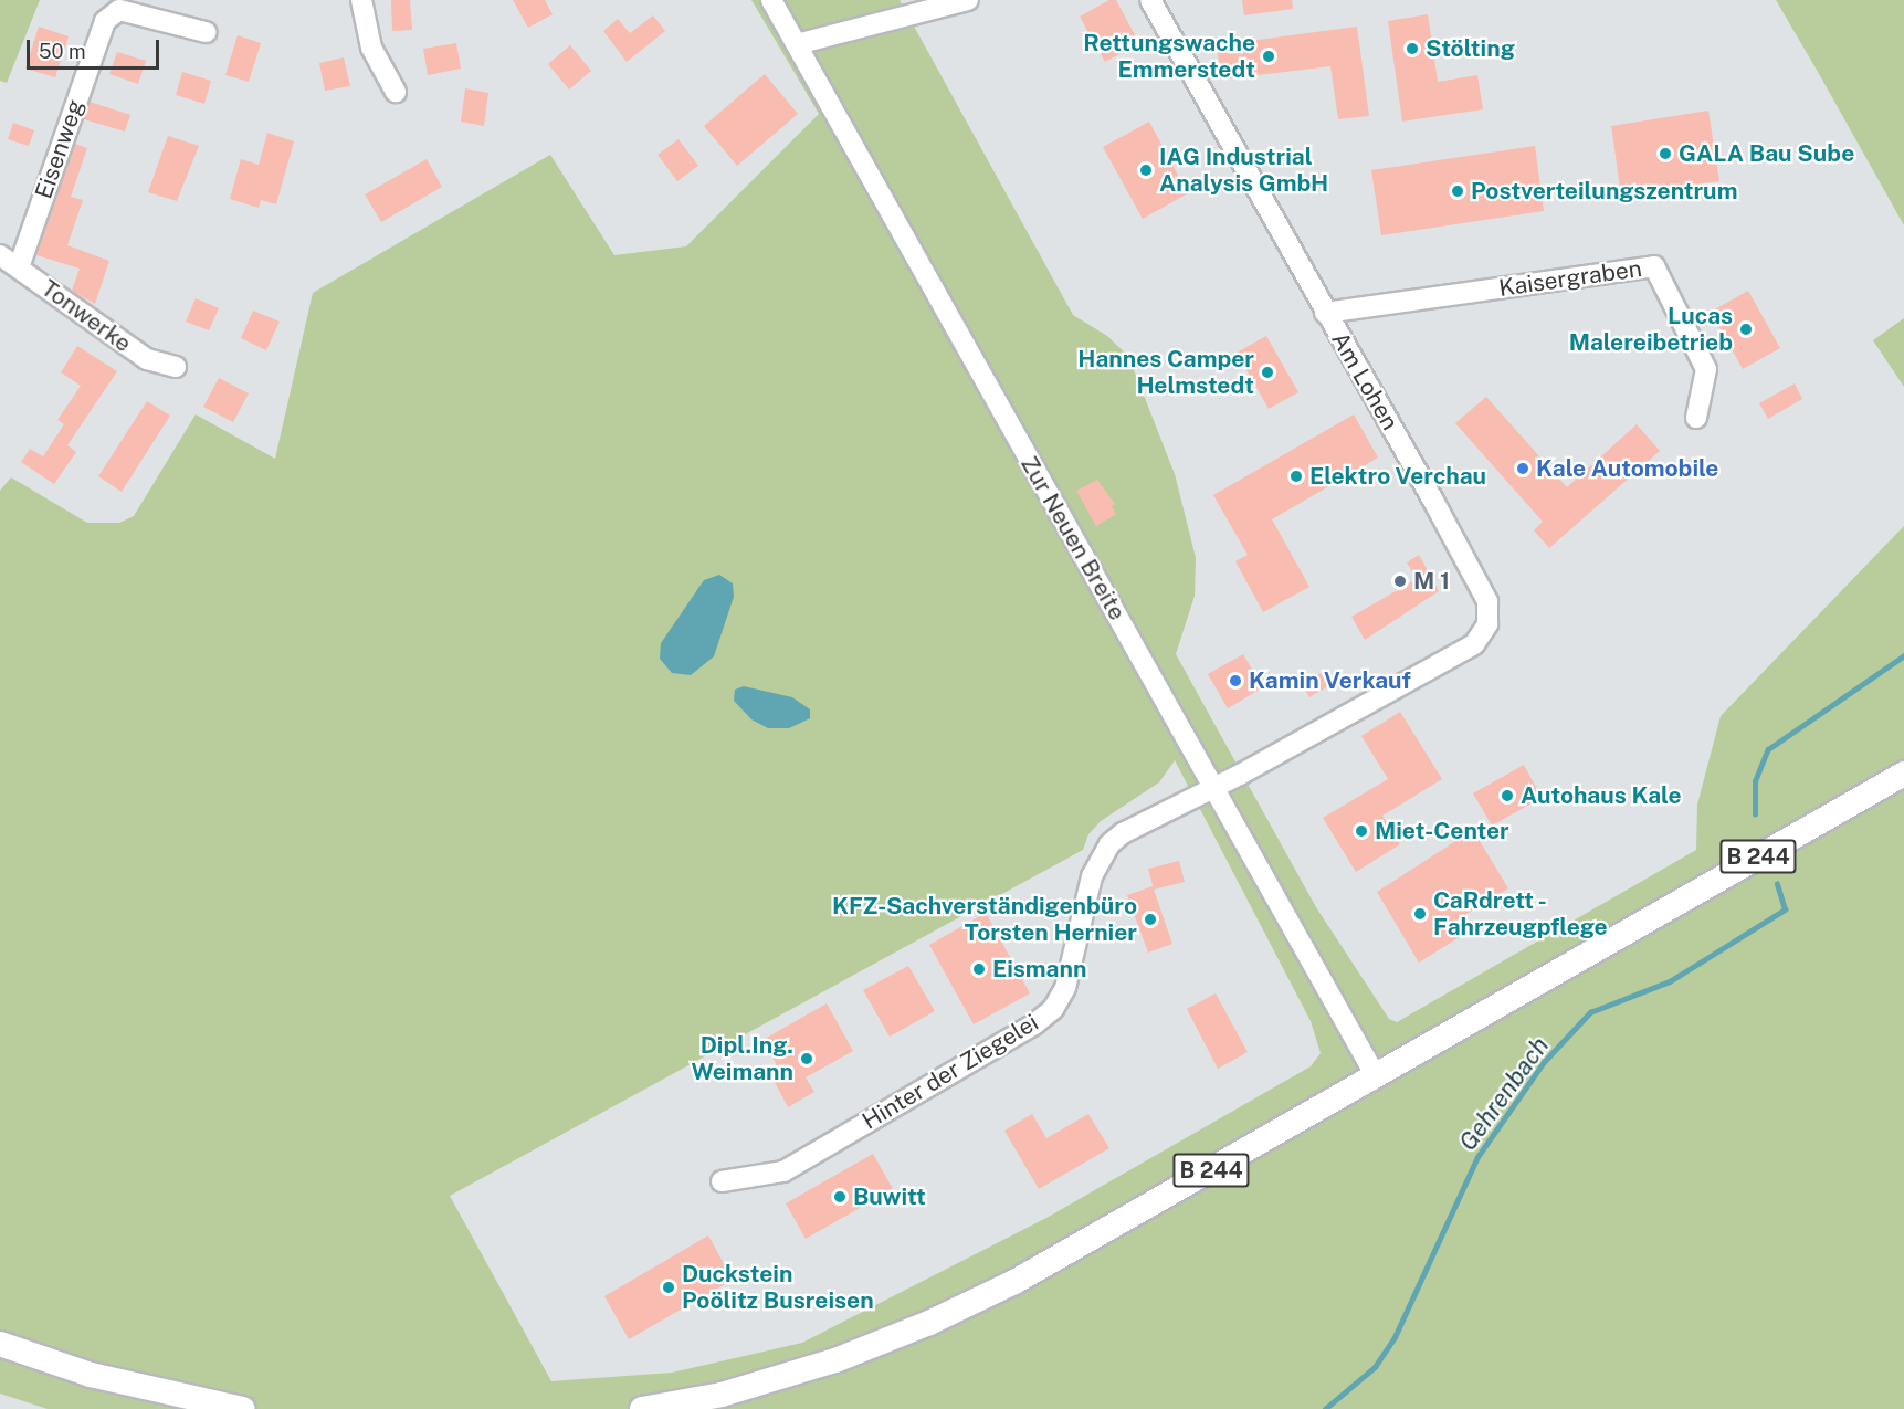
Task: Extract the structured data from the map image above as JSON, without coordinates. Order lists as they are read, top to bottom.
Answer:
{
  "streets": {
    "main road": ["B 244"],
    "street": [
      "Eisenweg",
      "Kaisergraben",
      "Tonwerke",
      "Am Lohen",
      "Zur Neuen Breite",
      "Hinter der Ziegelei"
    ]
  },
  "crossings": [
    ["Eisenweg", "Tonwerke"],
    ["Kaisergraben", "Am Lohen"],
    ["Am Lohen", "Zur Neuen Breite"],
    ["Am Lohen", "Hinter der Ziegelei"],
    ["Zur Neuen Breite", "B 244"],
    ["Zur Neuen Breite", "Hinter der Ziegelei"]
  ],
  "water": ["Gehrenbach"],
  "places": [
    "Stölting",
    "Rettungswache Emmerstedt",
    "GALA Bau Sube",
    "IAG Industrial Analysis GmbH",
    "Postverteilungszentrum",
    "Lucas Malereibetrieb",
    "Hannes Camper Helmstedt",
    "Kale Automobile",
    "Elektro Verchau",
    "M 1",
    "Kamin Verkauf",
    "Autohaus Kale",
    "Miet-Center",
    "CaRdrett - Fahrzeugpflege",
    "KFZ-Sachverständigenbüro Torsten Hernier",
    "Eismann",
    "Dipl.Ing. Weimann",
    "Buwitt",
    "Duckstein Poölitz Busreisen"
  ],
  "scale_bar": "50 m"
}
